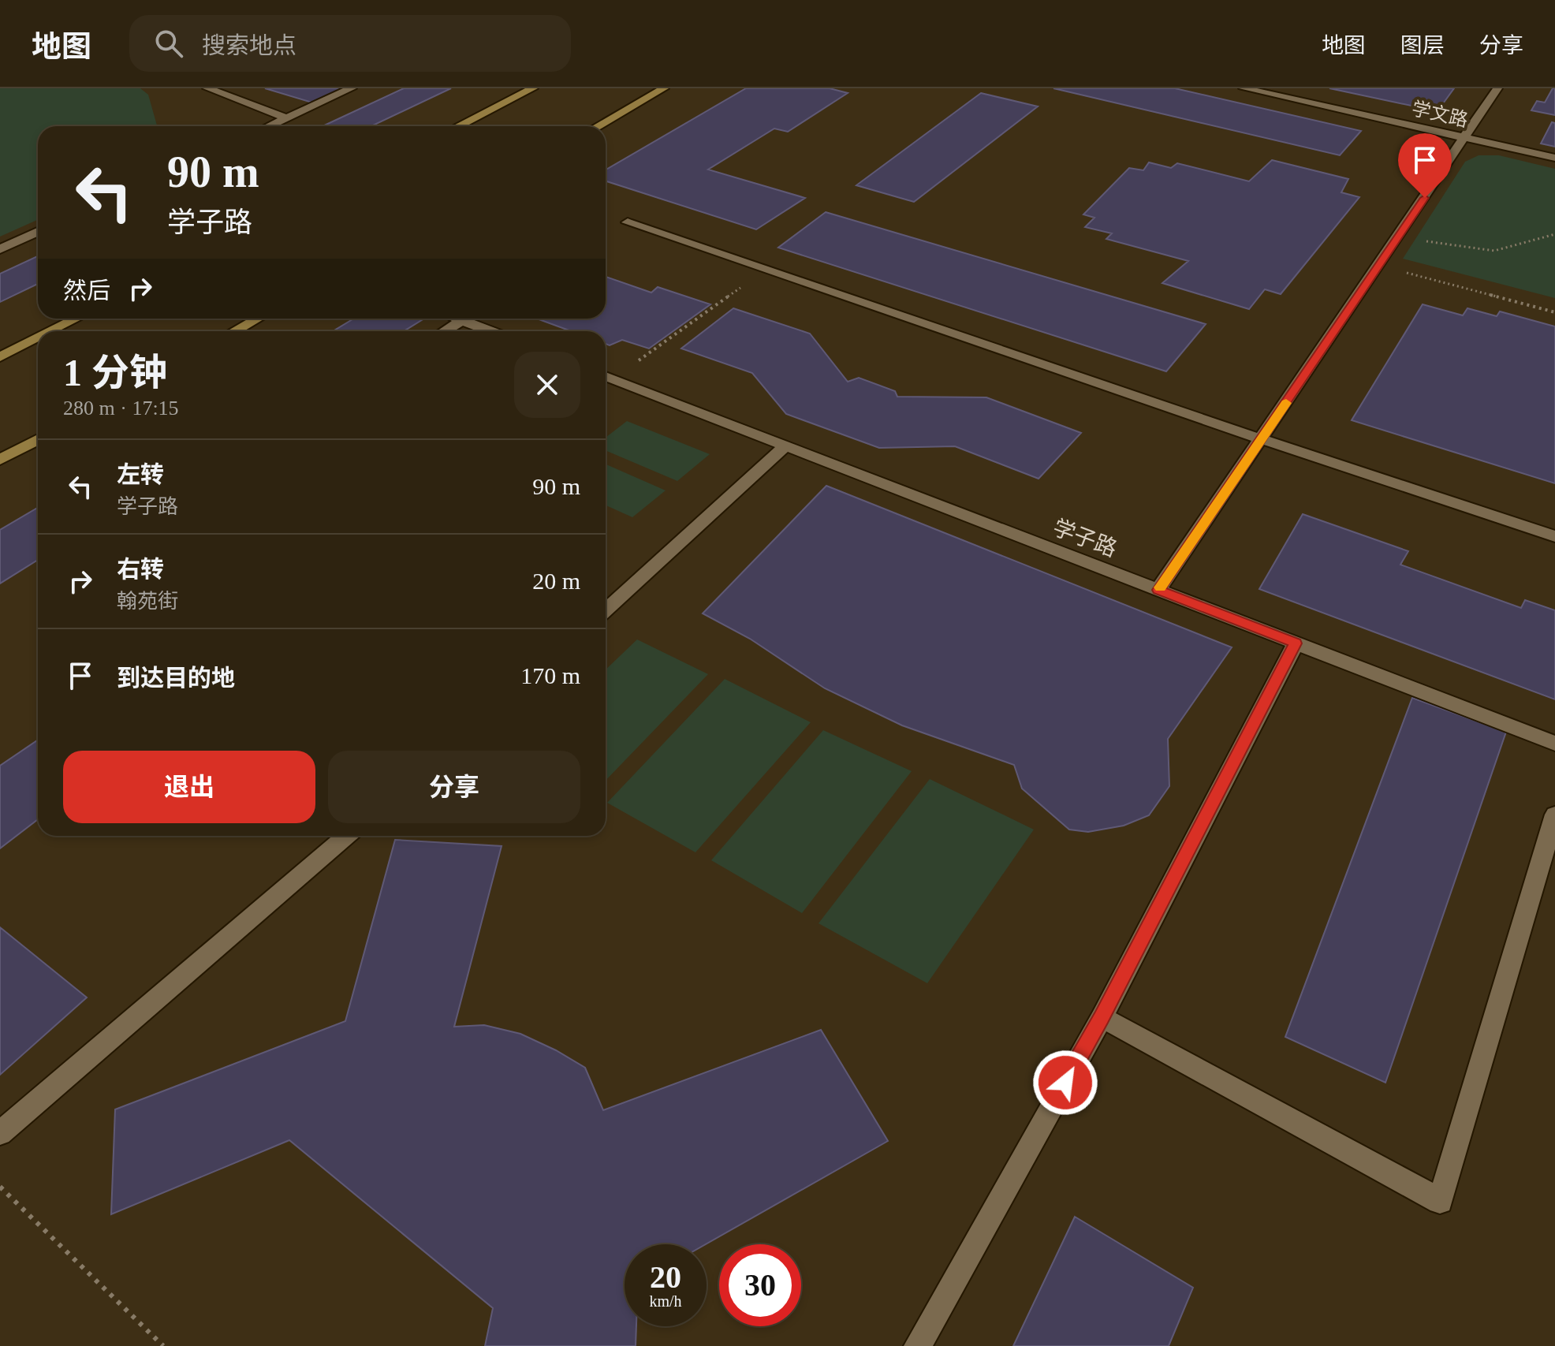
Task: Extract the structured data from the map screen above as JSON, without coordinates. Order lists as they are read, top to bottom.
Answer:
{
  "streets": {
    "street": ["学文路", "学子路"]
  },
  "page": {
    "header": "地图",
    "search": "搜索地点",
    "nav": ["地图", "图层", "分享"],
    "turn": ["90 m", "学子路"],
    "then": "然后",
    "heading": ["1 分钟", "280 m · 17:15"],
    "list": [
      {
        "name": "左转",
        "note": "学子路",
        "value": "90 m"
      },
      {
        "name": "右转",
        "note": "翰苑街",
        "value": "20 m"
      },
      {
        "name": "到达目的地",
        "value": "170 m"
      }
    ],
    "buttons": ["退出", "分享"],
    "speed": "20 km/h",
    "limit": "30"
  }
}
